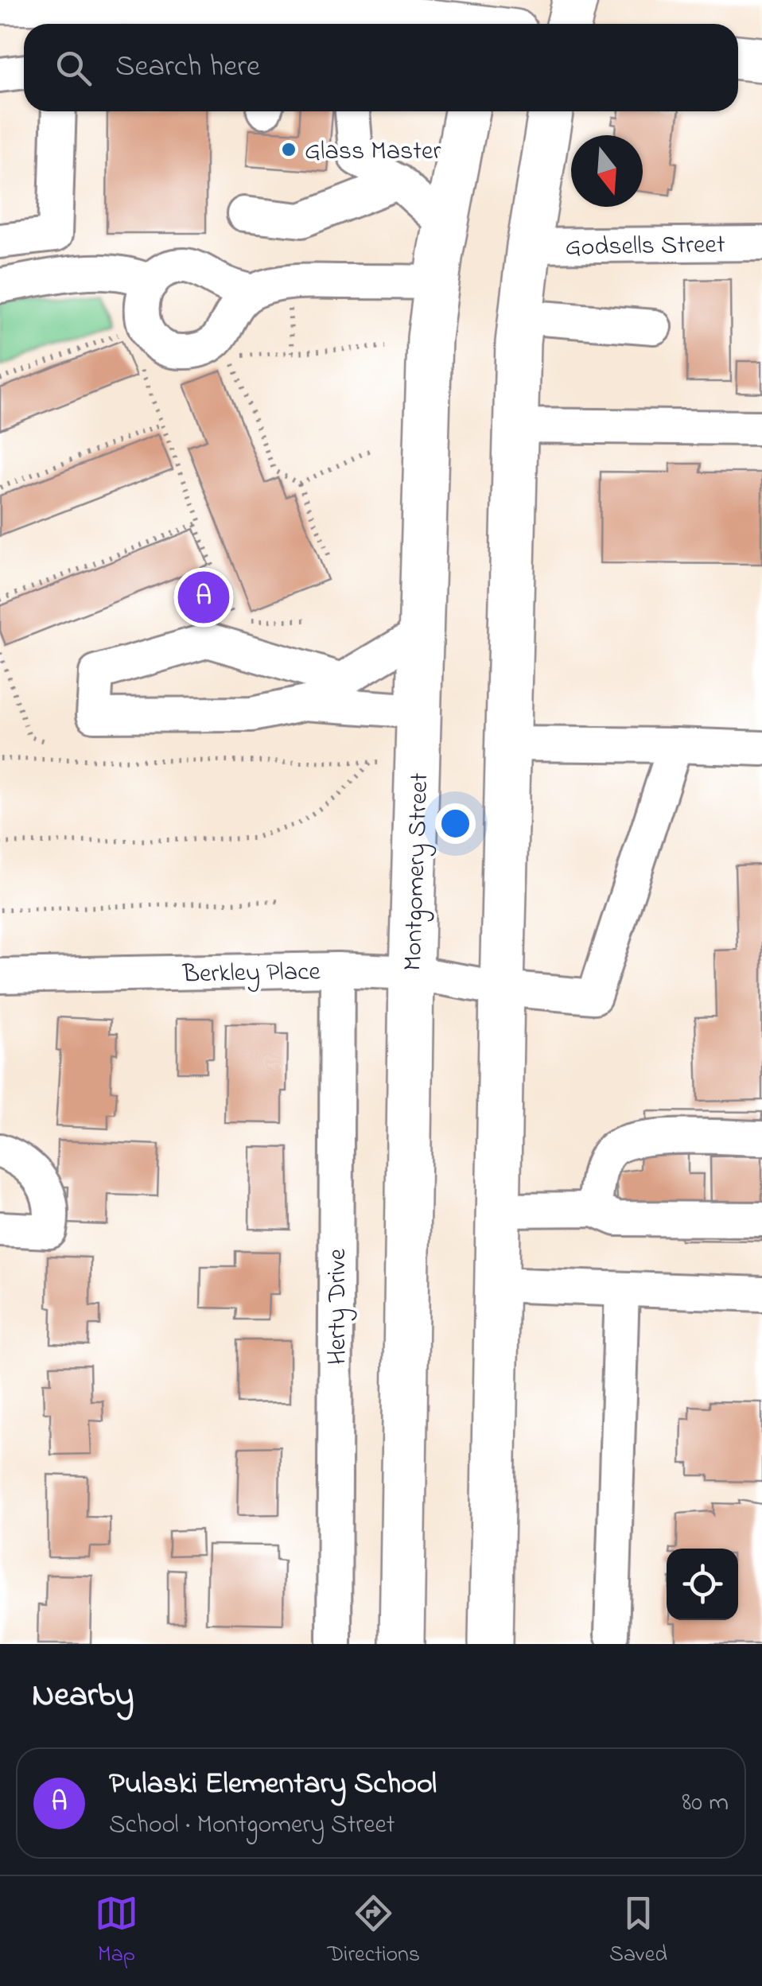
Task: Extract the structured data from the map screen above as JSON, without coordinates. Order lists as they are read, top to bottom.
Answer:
{
  "streets": {
    "main road": ["Montgomery Street"],
    "street": ["Godsells Street", "Berkley Place", "Herty Drive"]
  },
  "crossings": [
    ["Montgomery Street", "Berkley Place"],
    ["Berkley Place", "Herty Drive"]
  ],
  "places": ["Glass Master"],
  "north": "bottom",
  "page": {
    "search": "Search here",
    "pins": "A",
    "heading": "Nearby",
    "list": [
      {
        "mark": "A",
        "name": "Pulaski Elementary School",
        "note": "School · Montgomery Street",
        "value": "80 m"
      }
    ],
    "nav": ["Map", "Directions", "Saved"]
  }
}
